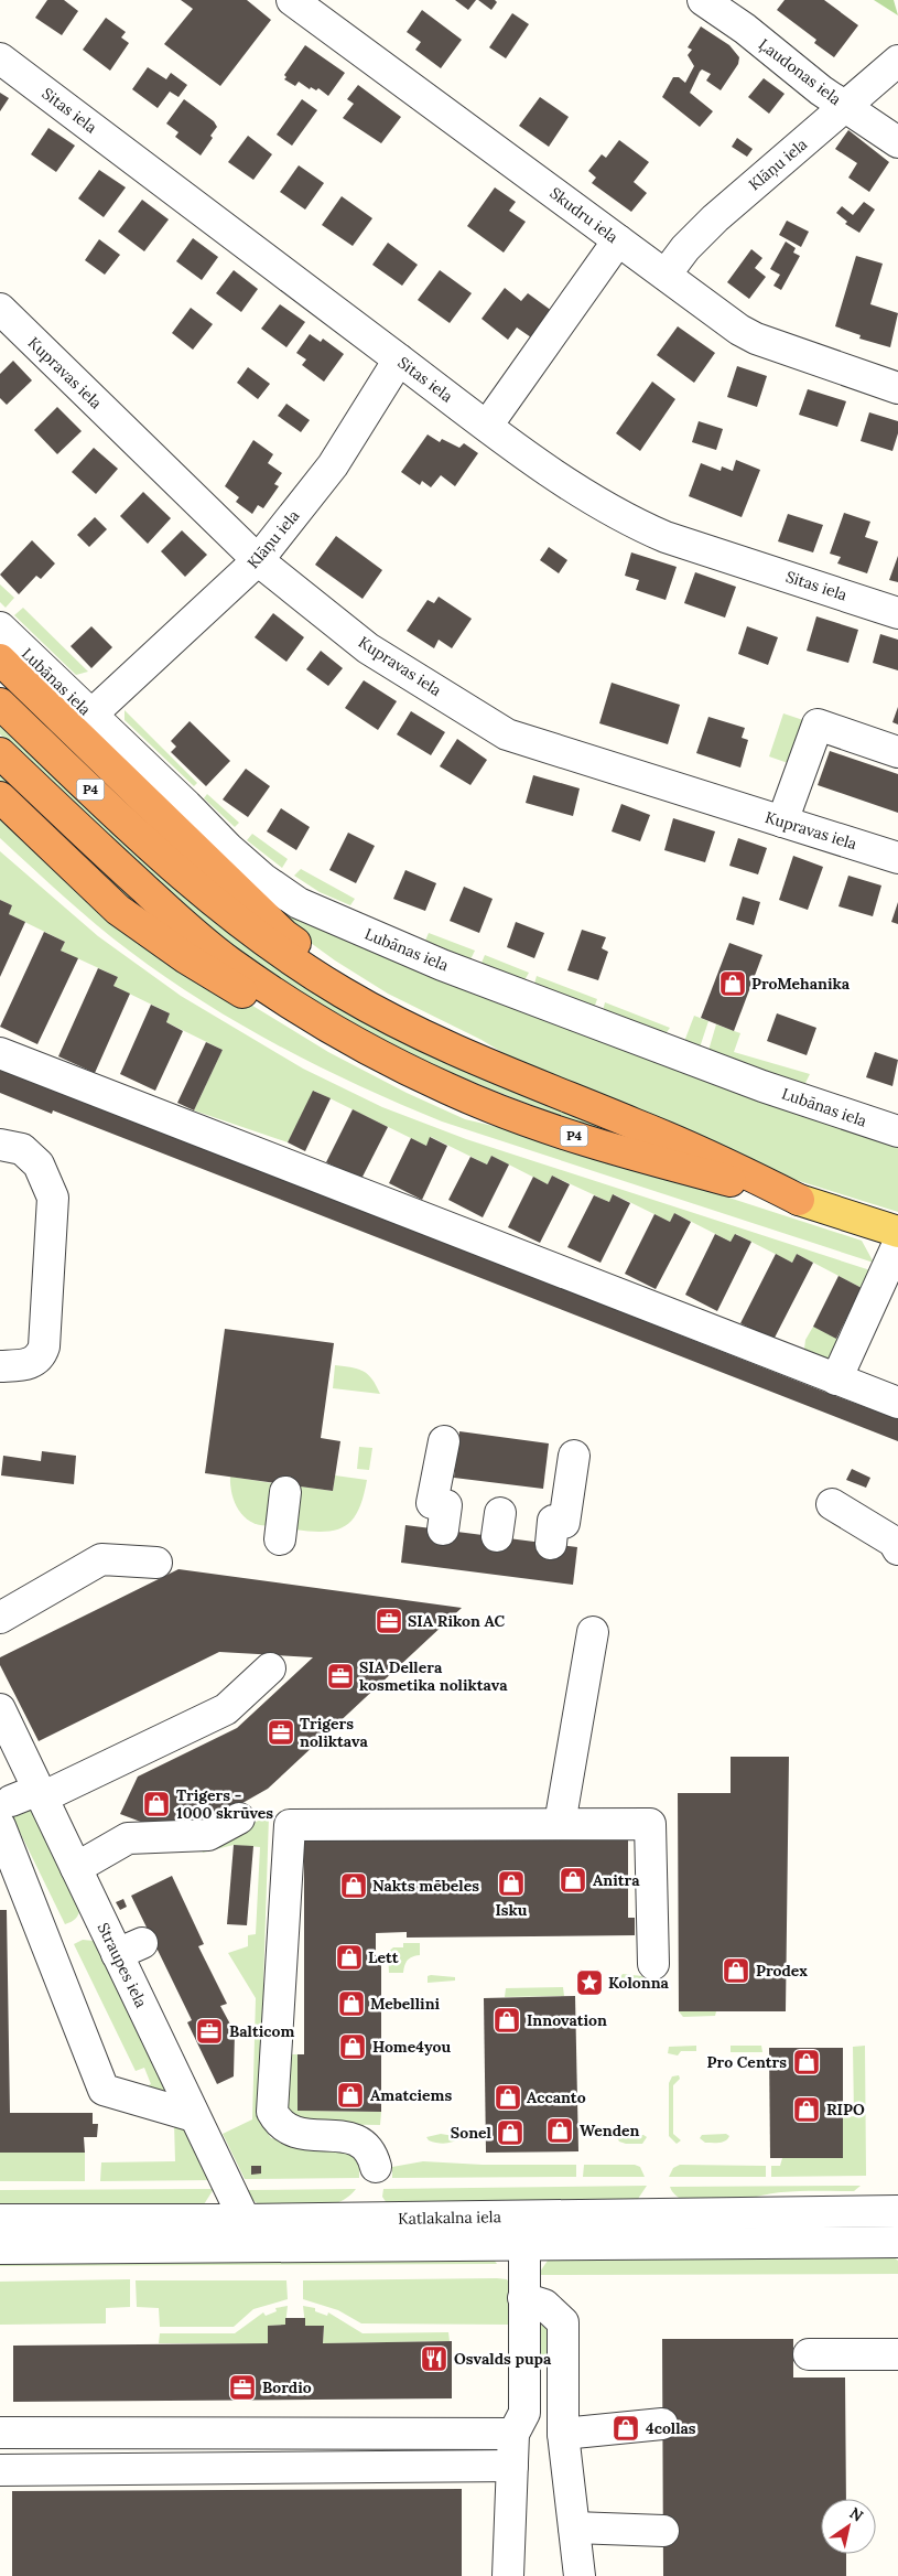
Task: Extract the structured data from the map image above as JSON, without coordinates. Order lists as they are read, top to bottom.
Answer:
{
  "streets": {
    "highway": ["P4"],
    "street": [
      "Ļaudonas iela",
      "Sitas iela",
      "Klāņu iela",
      "Skudru iela",
      "Kupravas iela",
      "Lubānas iela",
      "Straupes iela",
      "Katlakalna iela"
    ]
  },
  "crossings": [
    ["Ļaudonas iela", "Klāņu iela"],
    ["Sitas iela", "Klāņu iela"],
    ["Klāņu iela", "Skudru iela"],
    ["Klāņu iela", "Kupravas iela"],
    ["Klāņu iela", "Lubānas iela"],
    ["Straupes iela", "Katlakalna iela"]
  ],
  "places": {
    "shop": [
      "ProMehanika",
      "Trigers - 1000 skrūves",
      "Anitra",
      "Isku",
      "Nakts mēbeles",
      "Lett",
      "Prodex",
      "Mebellini",
      "Innovation",
      "Home4you",
      "Pro Centrs",
      "Amatciems",
      "Accanto",
      "RIPO",
      "Wenden",
      "Sonel",
      "4collas"
    ],
    "office": [
      "SIA Rikon AC",
      "SIA Dellera kosmetika noliktava",
      "Trigers noliktava",
      "Balticom",
      "Bordio"
    ],
    "place": ["Kolonna"],
    "restaurant": ["Osvalds pupa"]
  },
  "north": "top right"
}
